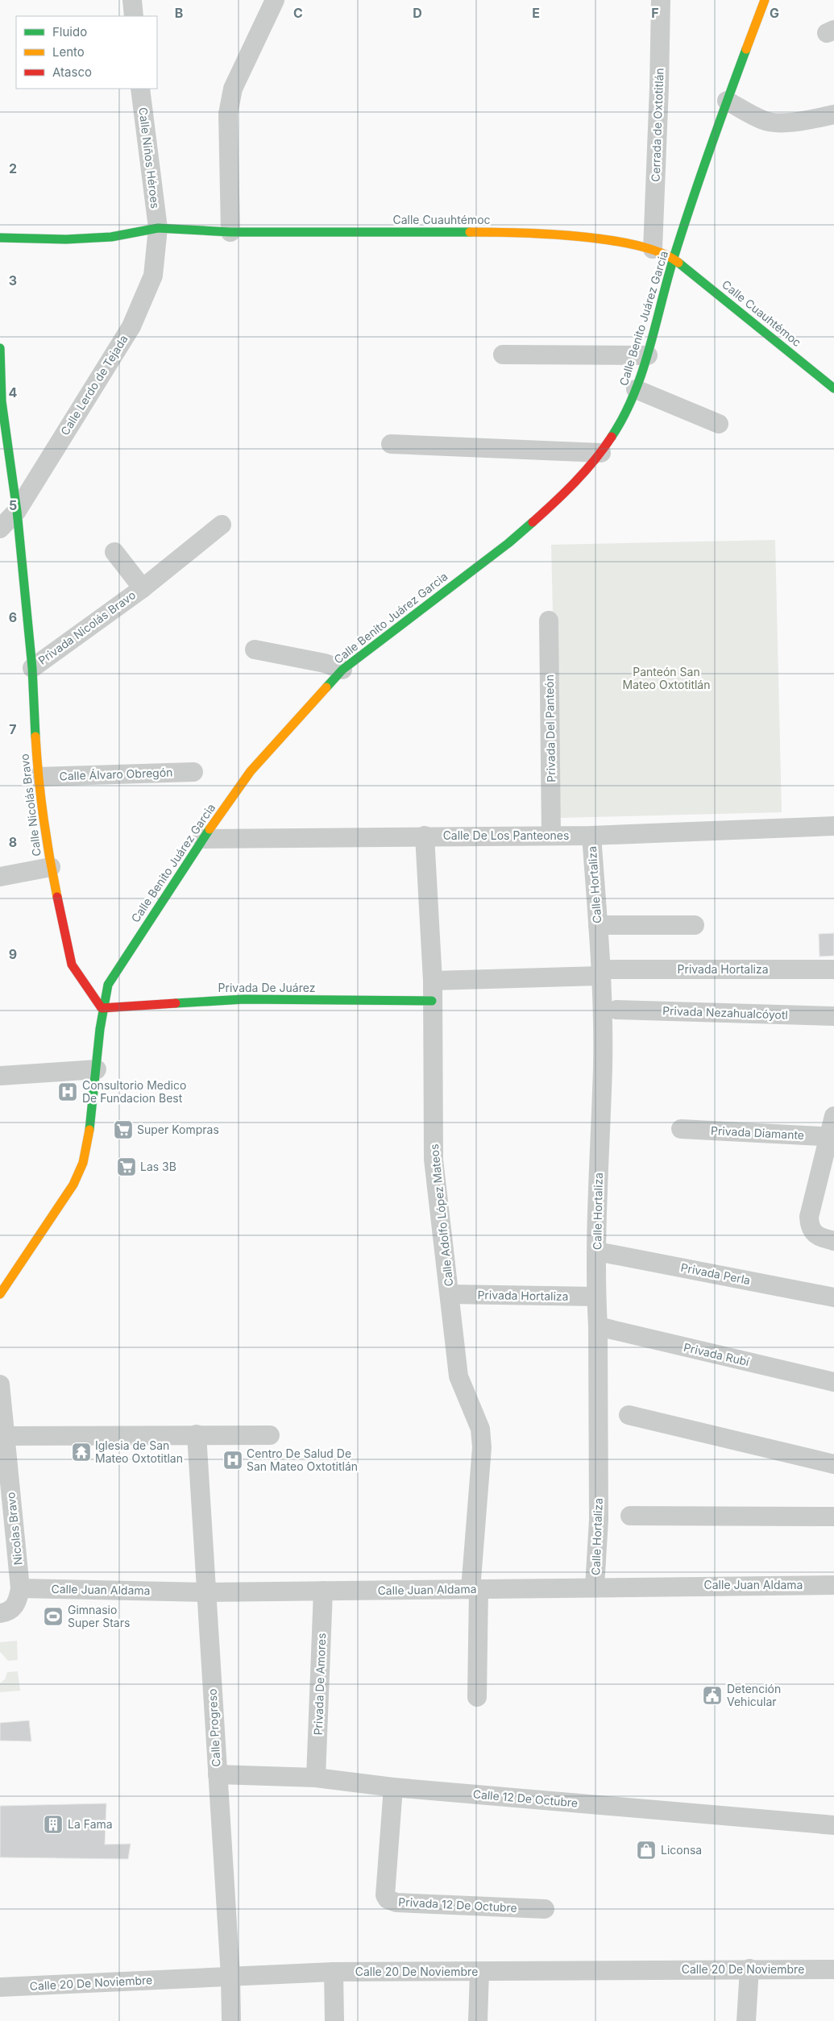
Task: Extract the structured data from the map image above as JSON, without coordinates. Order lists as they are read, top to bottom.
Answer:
{
  "streets": {
    "street": [
      "Cerrada de Oxtotitlán",
      "Calle Niños Héroes",
      "Calle Cuauhtémoc",
      "Calle Benito Juárez Garcia",
      "Calle Lerdo de Tejada",
      "Privada Nicolás Bravo",
      "Privada Del Panteón",
      "Calle Álvaro Obregón",
      "Calle Nicolás Bravo",
      "Calle De Los Panteones",
      "Calle Hortaliza",
      "Privada Hortaliza",
      "Privada De Juárez",
      "Privada Nezahualcóyotl",
      "Privada Diamante",
      "Calle Adolfo López Mateos",
      "Privada Perla",
      "Privada Rubí",
      "Nicolas Bravo",
      "Calle Juan Aldama",
      "Privada De Amores",
      "Calle Progreso",
      "Calle 12 De Octubre",
      "Privada 12 De Octubre",
      "Calle 20 De Noviembre"
    ]
  },
  "crossings": [
    ["Cerrada de Oxtotitlán", "Calle Cuauhtémoc"],
    ["Calle Niños Héroes", "Calle Cuauhtémoc"],
    ["Calle Niños Héroes", "Calle Lerdo de Tejada"],
    ["Calle Cuauhtémoc", "Calle Benito Juárez Garcia"],
    ["Calle Cuauhtémoc", "Calle Lerdo de Tejada"],
    ["Calle Benito Juárez Garcia", "Calle Nicolás Bravo"],
    ["Calle Benito Juárez Garcia", "Calle De Los Panteones"],
    ["Calle Benito Juárez Garcia", "Privada De Juárez"],
    ["Calle Lerdo de Tejada", "Calle Nicolás Bravo"],
    ["Privada Nicolás Bravo", "Calle Nicolás Bravo"],
    ["Privada Del Panteón", "Calle De Los Panteones"],
    ["Calle Álvaro Obregón", "Calle Nicolás Bravo"],
    ["Calle Nicolás Bravo", "Privada De Juárez"],
    ["Calle De Los Panteones", "Calle Hortaliza"],
    ["Calle De Los Panteones", "Calle Adolfo López Mateos"],
    ["Calle Hortaliza", "Privada Hortaliza"],
    ["Calle Hortaliza", "Privada Perla"],
    ["Calle Hortaliza", "Privada Rubí"],
    ["Calle Hortaliza", "Calle Juan Aldama"],
    ["Privada Hortaliza", "Calle Adolfo López Mateos"],
    ["Privada De Juárez", "Calle Adolfo López Mateos"],
    ["Calle Adolfo López Mateos", "Calle Juan Aldama"],
    ["Nicolas Bravo", "Calle Juan Aldama"],
    ["Calle Juan Aldama", "Privada De Amores"],
    ["Calle Juan Aldama", "Calle Progreso"],
    ["Privada De Amores", "Calle 12 De Octubre"],
    ["Calle Progreso", "Calle 12 De Octubre"],
    ["Calle Progreso", "Calle 20 De Noviembre"],
    ["Calle 12 De Octubre", "Privada 12 De Octubre"]
  ],
  "parks": ["Panteón San Mateo Oxtotitlán"],
  "places": {
    "hospital": ["Consultorio Medico De Fundacion Best", "Centro De Salud De San Mateo Oxtotitlán"],
    "supermarket": ["Super Kompras", "Las 3B"],
    "temple": ["Iglesia de San Mateo Oxtotitlan"],
    "sports": ["Gimnasio Super Stars"],
    "public building": ["Detención Vehicular"],
    "building": ["La Fama"],
    "shop": ["Liconsa"]
  },
  "legend": ["Fluido", "Lento", "Atasco"],
  "grid": {
    "columns": [
      "B",
      "C",
      "D",
      "E",
      "F",
      "G"
    ],
    "rows": [
      "2",
      "3",
      "4",
      "5",
      "6",
      "7",
      "8",
      "9"
    ]
  }
}
